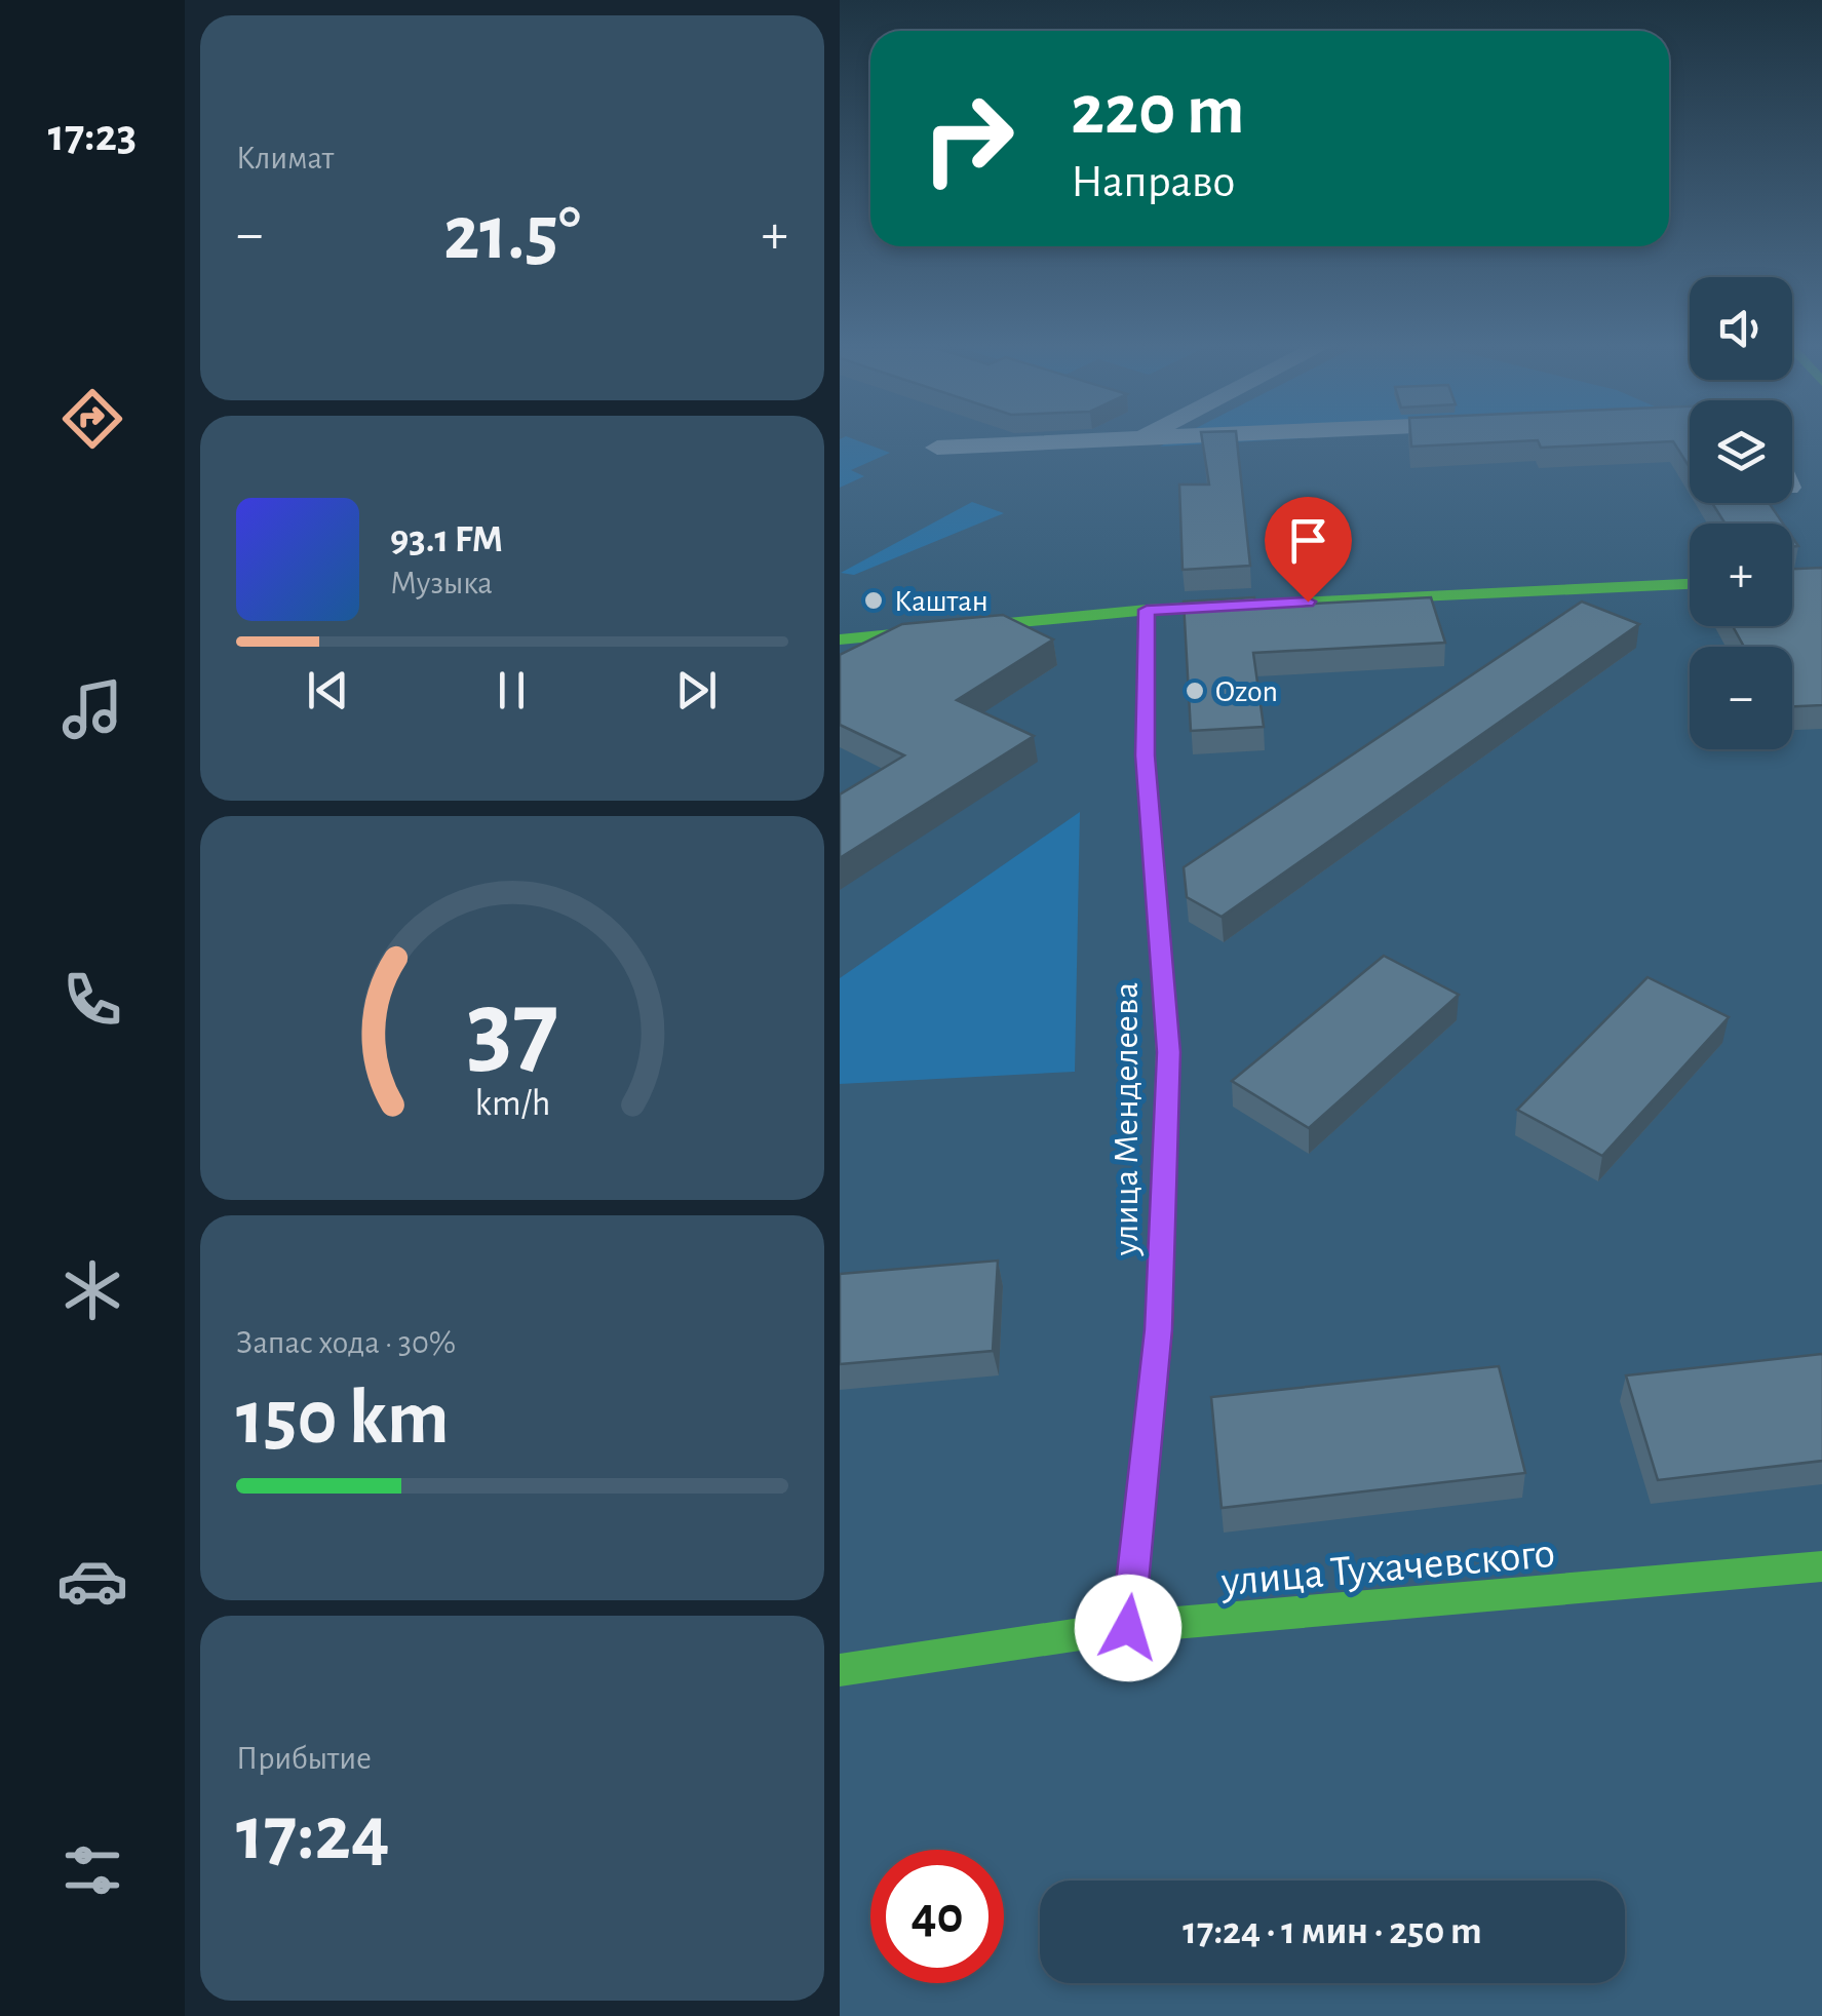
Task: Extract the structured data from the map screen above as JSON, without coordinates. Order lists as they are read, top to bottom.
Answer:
{
  "streets": {
    "street": ["улица Менделеева", "улица Тухачевского"]
  },
  "crossings": [
    ["улица Менделеева", "улица Тухачевского"]
  ],
  "places": ["Каштан", "Ozon"],
  "page": {
    "tabs": "17:23",
    "tile": [
      "Климат",
      ["Запас хода · 30%", "150 km"],
      ["Прибытие", "17:24"]
    ],
    "turn": ["220 m", "Направо"],
    "heat": ["−", "21.5°", "+"],
    "map_buttons": ["+", "−"],
    "song": ["93.1 FM", "Музыка"],
    "limit": "40",
    "trip": "17:24 · 1 мин · 250 m",
    "gauge": ["37", "km/h"]
  }
}
